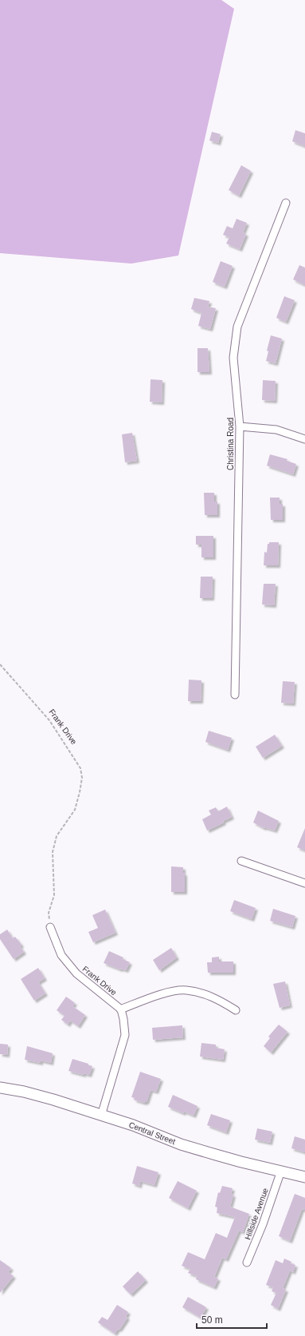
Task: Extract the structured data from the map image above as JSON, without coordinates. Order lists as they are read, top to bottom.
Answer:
{
  "streets": {
    "street": [
      "Christina Road",
      "Frank Drive",
      "Central Street",
      "Hillside Avenue"
    ]
  },
  "crossings": [
    ["Central Street", "Hillside Avenue"]
  ],
  "scale_bar": "50 m"
}
